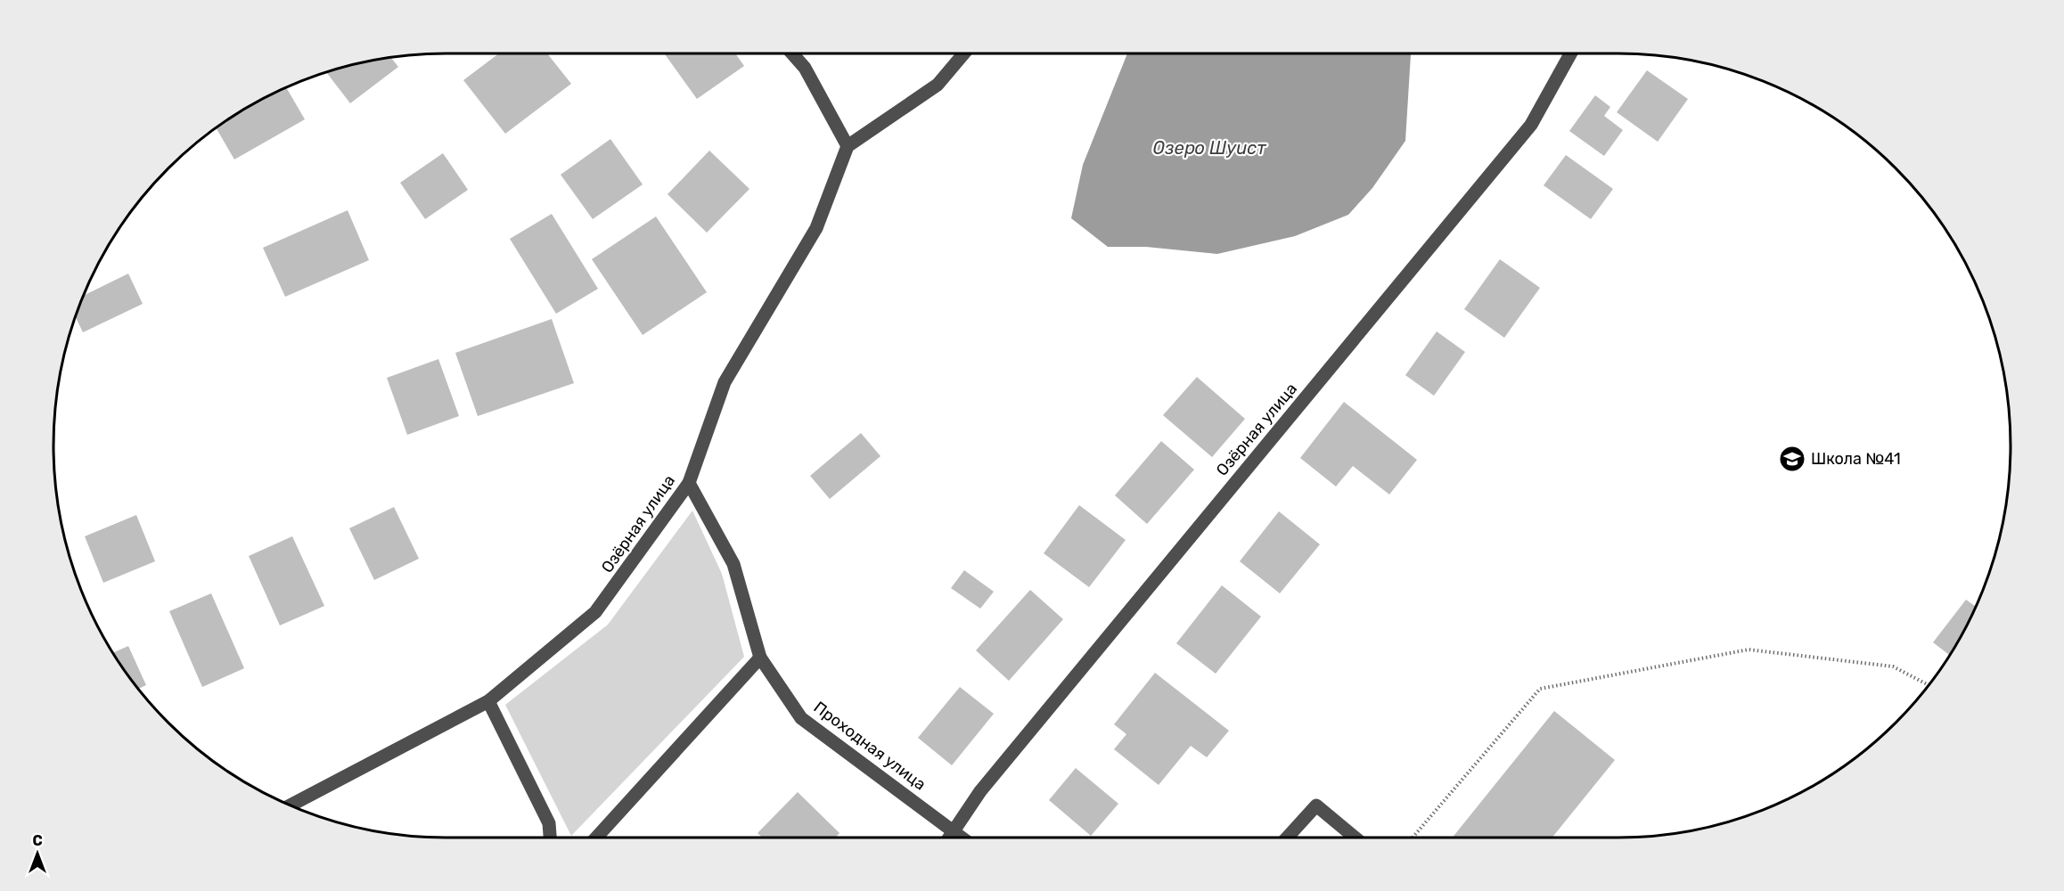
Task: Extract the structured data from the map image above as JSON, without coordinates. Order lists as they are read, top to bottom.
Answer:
{
  "streets": {
    "street": ["Озёрная улица", "Проходная улица"]
  },
  "crossings": [
    ["Озёрная улица", "Проходная улица"]
  ],
  "water": ["Озеро Шуист"],
  "places": {
    "school or university": ["Школа №41"]
  },
  "north": "top"
}
